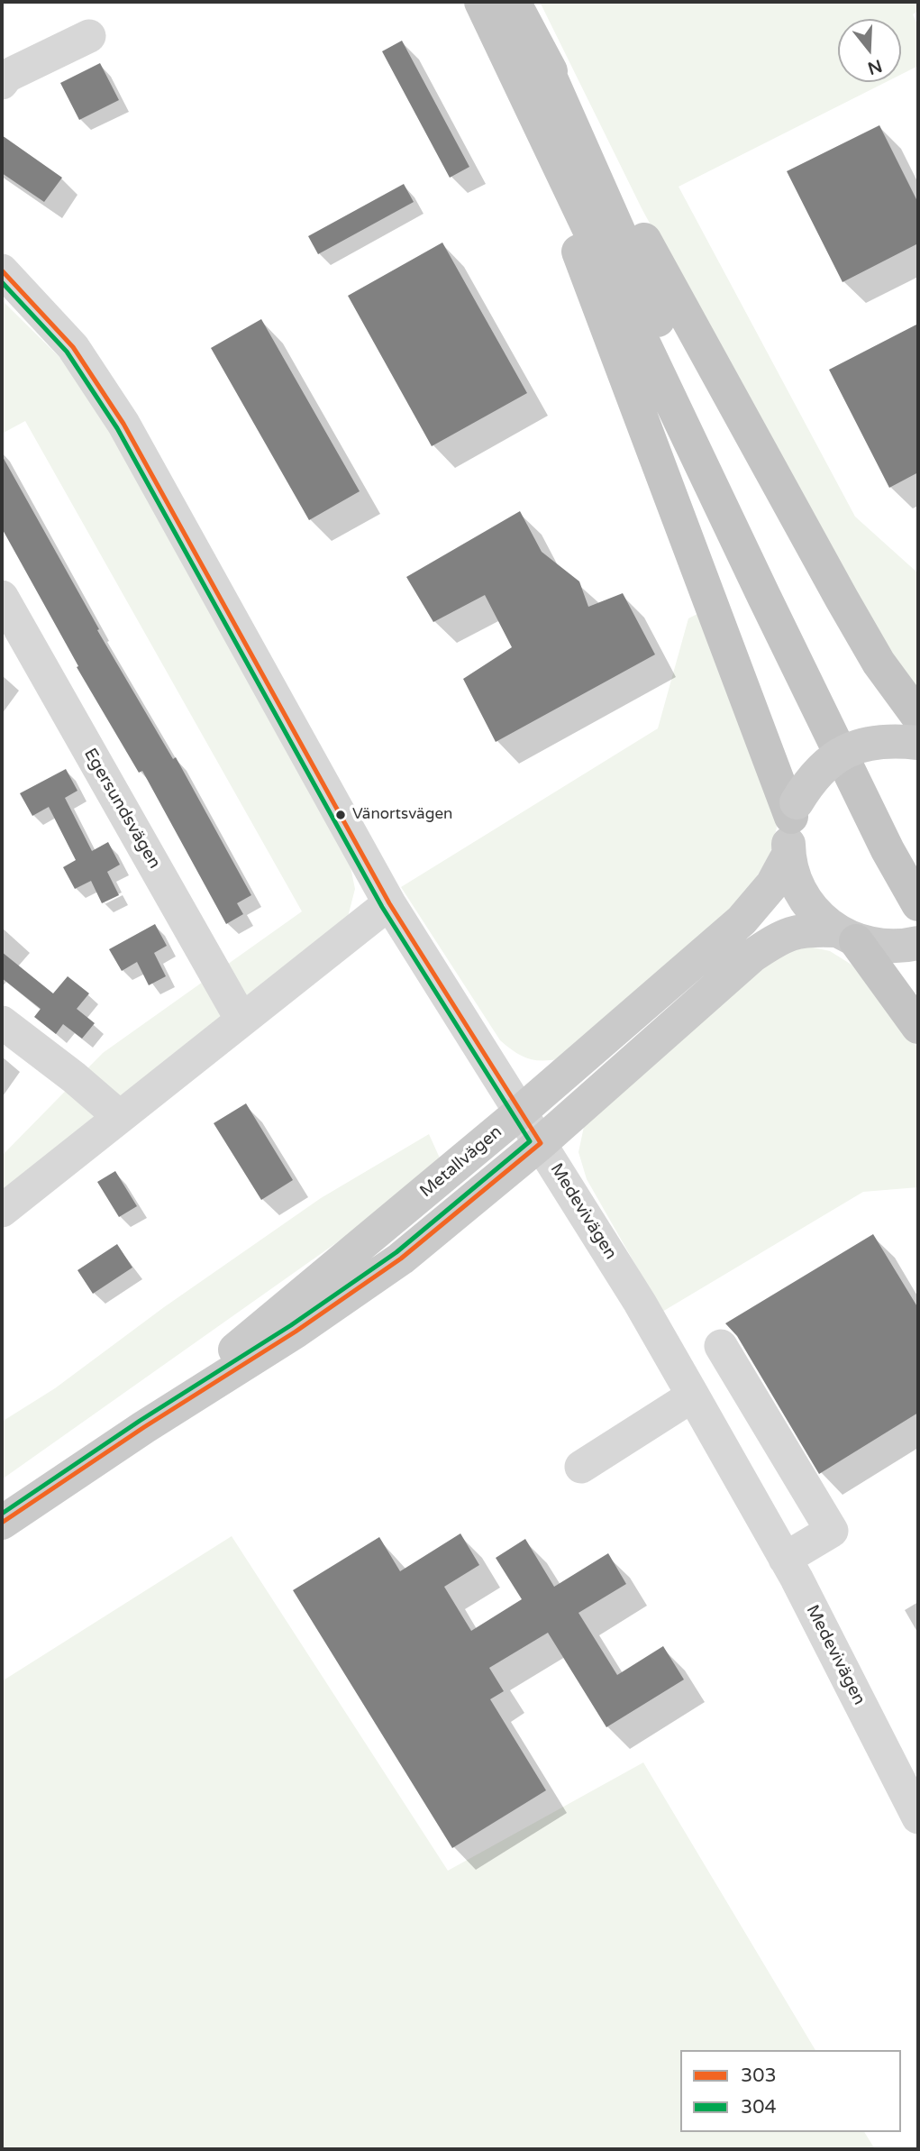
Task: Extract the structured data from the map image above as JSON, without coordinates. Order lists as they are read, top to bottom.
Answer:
{
  "streets": {
    "main road": ["Metallvägen"],
    "street": ["Egersundsvägen", "Medevivägen"]
  },
  "crossings": [
    ["Metallvägen", "Medevivägen"]
  ],
  "places": ["Vänortsvägen"],
  "lines": ["transit line 303", "transit line 304"],
  "legend": ["303", "304"],
  "north": "bottom"
}
